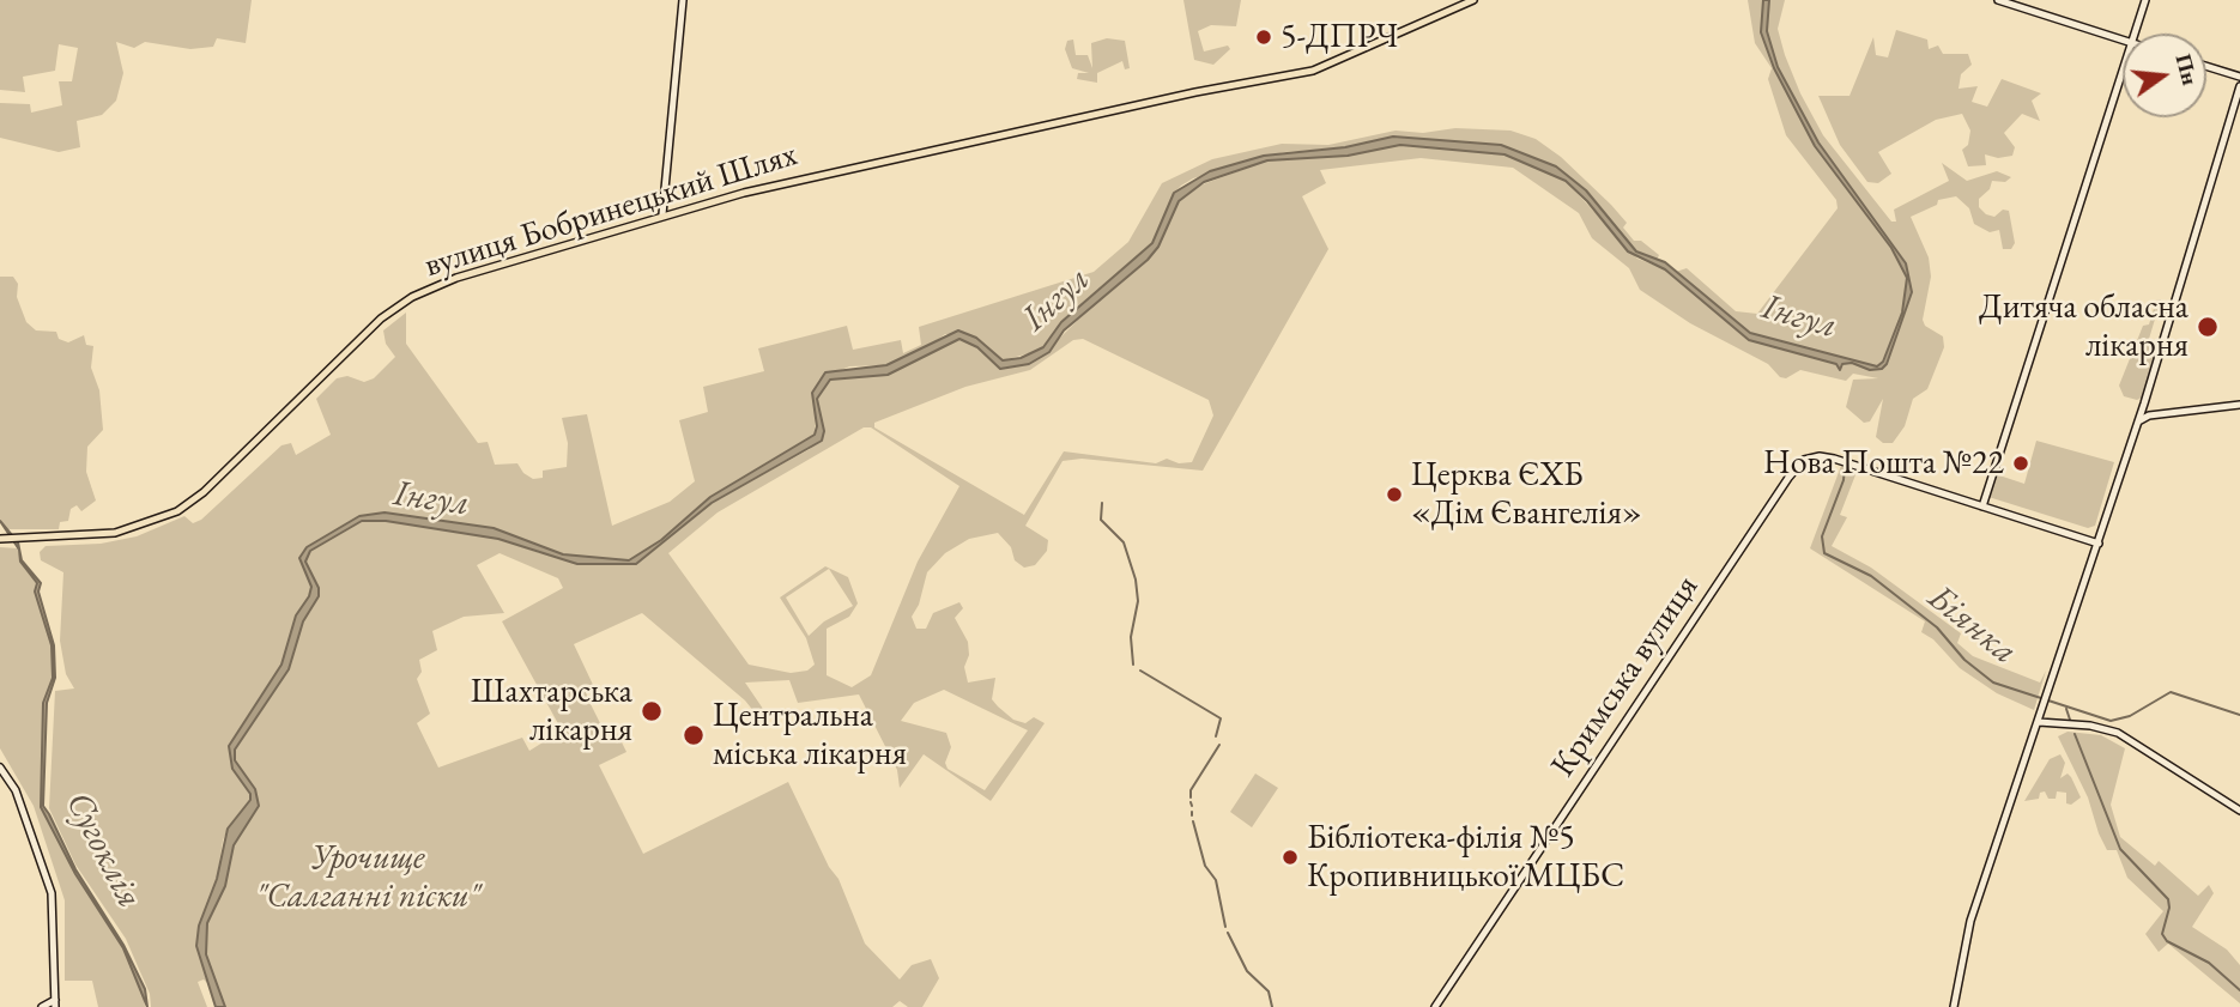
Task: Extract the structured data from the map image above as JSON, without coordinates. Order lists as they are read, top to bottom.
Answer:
{
  "streets": {
    "main road": ["вулиця Бобринецький Шлях"],
    "street": ["Кримська вулиця"]
  },
  "water": ["Інгул", "Біянка", "Сугоклія"],
  "parks": ["Урочище \"Салганні піски\""],
  "places": [
    "5-ДПРЧ",
    "Дитяча обласна лікарня",
    "Нова Пошта №22",
    "Церква ЄХБ «Дім Євангелія»",
    "Шахтарська лікарня",
    "Центральна міська лікарня",
    "Бібліотека-філія №5 Кропивницької МЦБС"
  ],
  "north": "right"
}
